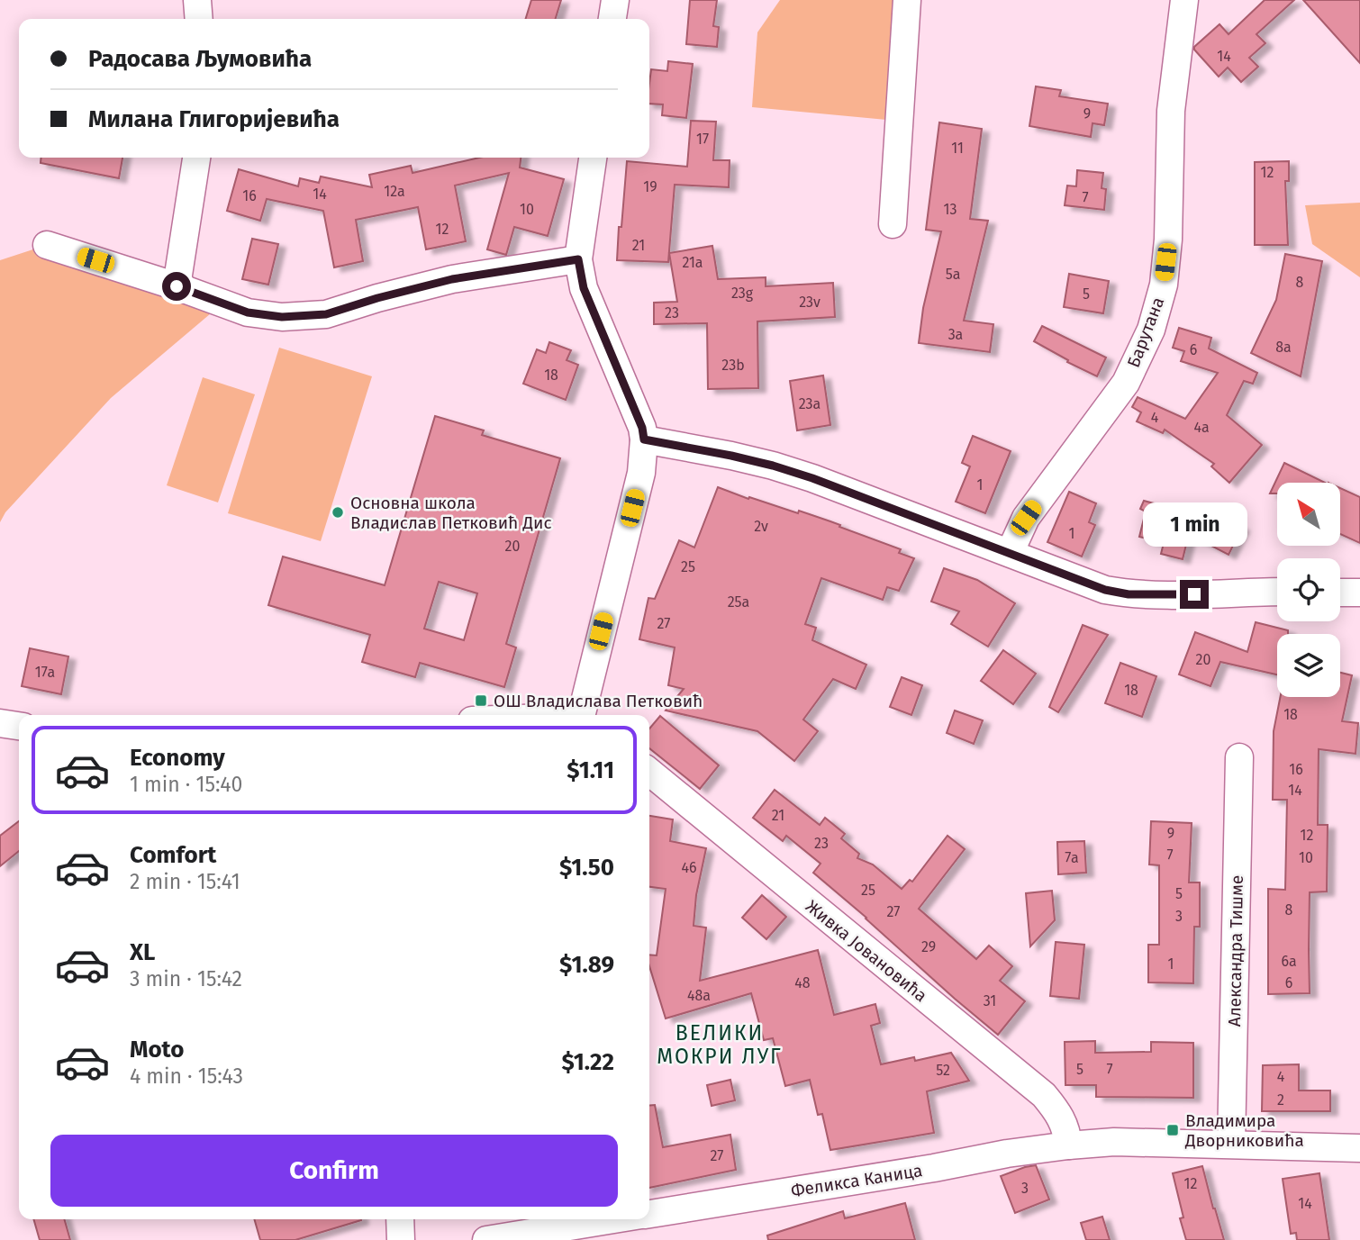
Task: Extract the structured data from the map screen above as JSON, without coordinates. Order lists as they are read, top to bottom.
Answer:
{
  "streets": {
    "street": [
      "Барутана",
      "Живка Јовановића",
      "Александра Тишме",
      "Феликса Каница"
    ]
  },
  "crossings": [
    ["Живка Јовановића", "Феликса Каница"],
    ["Александра Тишме", "Феликса Каница"]
  ],
  "districts": ["ВЕЛИКИ МОКРИ ЛУГ"],
  "places": {
    "other": ["Основна школа Владислав Петковић Дис"],
    "transit": ["ОШ Владислава Петковић", "Владимира Дворниковића"]
  },
  "house_numbers": [
    "14",
    "9",
    "17",
    "11",
    "12",
    "19",
    "12a",
    "14",
    "16",
    "7",
    "10",
    "13",
    "12",
    "21",
    "21a",
    "5a",
    "8",
    "23g",
    "5",
    "23v",
    "23",
    "3a",
    "8a",
    "6",
    "23b",
    "18",
    "23a",
    "4",
    "4a",
    "1",
    "2v",
    "1",
    "20",
    "25",
    "25a",
    "27",
    "20",
    "17a",
    "18",
    "18",
    "16",
    "14",
    "21",
    "9",
    "12",
    "23",
    "7",
    "7a",
    "10",
    "46",
    "25",
    "5",
    "8",
    "27",
    "3",
    "29",
    "6a",
    "1",
    "48",
    "6",
    "48a",
    "31",
    "5",
    "7",
    "52",
    "4",
    "2",
    "27",
    "12",
    "3",
    "14"
  ],
  "north": "top left",
  "page": {
    "banner": ["Радосава Љумовића", "Милана Глигоријевића"],
    "bubble": "1 min",
    "list": [
      {
        "name": "Economy",
        "note": "1 min · 15:40",
        "value": "$1.11"
      },
      {
        "name": "Comfort",
        "note": "2 min · 15:41",
        "value": "$1.50"
      },
      {
        "name": "XL",
        "note": "3 min · 15:42",
        "value": "$1.89"
      },
      {
        "name": "Moto",
        "note": "4 min · 15:43",
        "value": "$1.22"
      }
    ],
    "buttons": "Confirm"
  }
}
